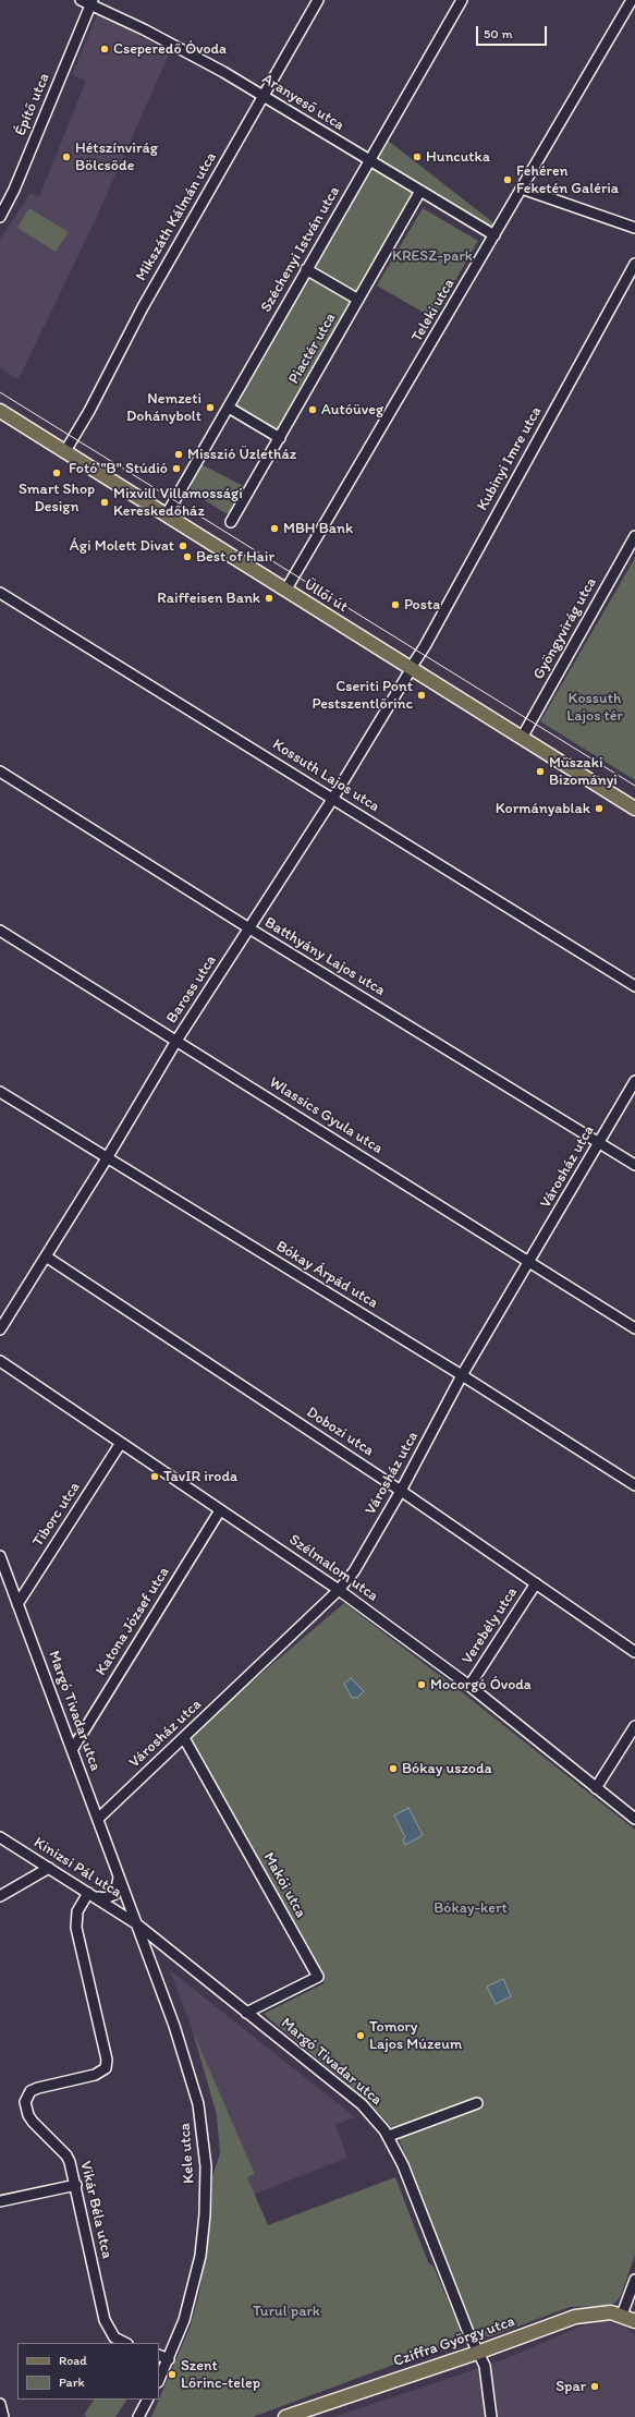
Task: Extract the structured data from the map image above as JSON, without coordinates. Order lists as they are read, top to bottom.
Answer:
{
  "streets": {
    "main road": ["Üllői út", "Cziffra György utca"],
    "street": [
      "Aranyeső utca",
      "Építő utca",
      "Mikszáth Kálmán utca",
      "Széchenyi István utca",
      "Teleki utca",
      "Piactér utca",
      "Kubinyi Imre utca",
      "Gyöngyvirág utca",
      "Kossuth Lajos utca",
      "Batthyány Lajos utca",
      "Baross utca",
      "Wlassics Gyula utca",
      "Városház utca",
      "Bókay Árpád utca",
      "Dobozi utca",
      "Tiborc utca",
      "Szélmalom utca",
      "Katona József utca",
      "Verebély utca",
      "Margó Tivadar utca",
      "Kinizsi Pál utca",
      "Makói utca",
      "Kele utca",
      "Vikár Béla utca"
    ]
  },
  "crossings": [
    ["Aranyeső utca", "Építő utca"],
    ["Aranyeső utca", "Mikszáth Kálmán utca"],
    ["Aranyeső utca", "Széchenyi István utca"],
    ["Aranyeső utca", "Teleki utca"],
    ["Aranyeső utca", "Piactér utca"],
    ["Mikszáth Kálmán utca", "Üllői út"],
    ["Széchenyi István utca", "Üllői út"],
    ["Teleki utca", "Üllői út"],
    ["Kubinyi Imre utca", "Üllői út"],
    ["Kubinyi Imre utca", "Baross utca"],
    ["Üllői út", "Gyöngyvirág utca"],
    ["Üllői út", "Baross utca"],
    ["Kossuth Lajos utca", "Baross utca"],
    ["Batthyány Lajos utca", "Baross utca"],
    ["Batthyány Lajos utca", "Városház utca"],
    ["Baross utca", "Wlassics Gyula utca"],
    ["Baross utca", "Bókay Árpád utca"],
    ["Baross utca", "Dobozi utca"],
    ["Wlassics Gyula utca", "Városház utca"],
    ["Városház utca", "Bókay Árpád utca"],
    ["Városház utca", "Dobozi utca"],
    ["Városház utca", "Szélmalom utca"],
    ["Városház utca", "Margó Tivadar utca"],
    ["Városház utca", "Makói utca"],
    ["Dobozi utca", "Verebély utca"],
    ["Tiborc utca", "Szélmalom utca"],
    ["Tiborc utca", "Margó Tivadar utca"],
    ["Szélmalom utca", "Katona József utca"],
    ["Szélmalom utca", "Verebély utca"],
    ["Katona József utca", "Margó Tivadar utca"],
    ["Margó Tivadar utca", "Kinizsi Pál utca"],
    ["Margó Tivadar utca", "Makói utca"],
    ["Margó Tivadar utca", "Kele utca"],
    ["Margó Tivadar utca", "Cziffra György utca"],
    ["Kinizsi Pál utca", "Kele utca"],
    ["Kinizsi Pál utca", "Vikár Béla utca"]
  ],
  "parks": [
    "KRESZ-park",
    "Kossuth Lajos tér",
    "Bókay-kert",
    "Turul park"
  ],
  "places": [
    "Cseperedő Óvoda",
    "Hétszínvirág Bölcsőde",
    "Huncutka",
    "Fehéren Feketén Galéria",
    "Nemzeti Dohánybolt",
    "Autóüveg",
    "Misszió Üzletház",
    "Fotó \"B\" Stúdió",
    "Smart Shop Design",
    "Mixvill Villamossági Kereskedőház",
    "MBH Bank",
    "Ági Molett Divat",
    "Best of Hair",
    "Raiffeisen Bank",
    "Posta",
    "Cseriti Pont Pestszentlőrinc",
    "Műszaki Bizományi",
    "Kormányablak",
    "TavIR iroda",
    "Mocorgó Óvoda",
    "Bókay uszoda",
    "Tomory Lajos Múzeum",
    "Szent Lőrinc-telep",
    "Spar"
  ],
  "legend": ["Road", "Park"],
  "scale_bar": "50 m"
}
